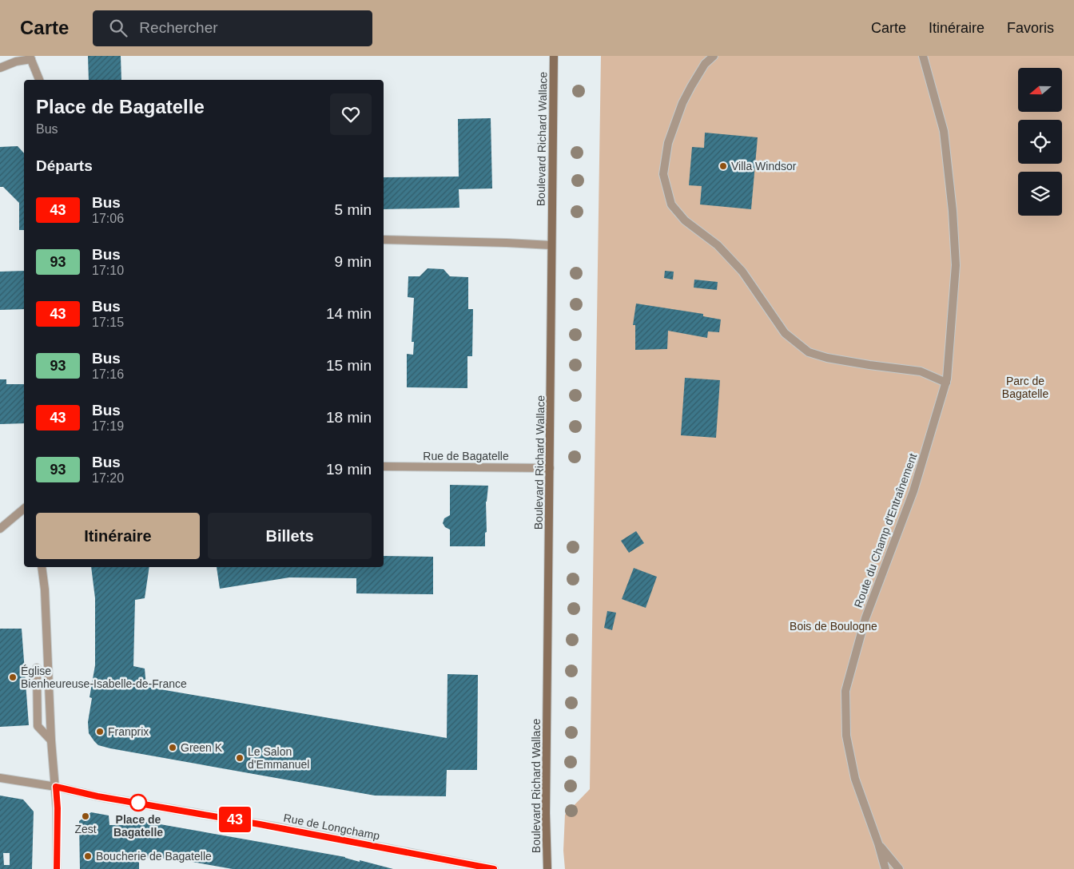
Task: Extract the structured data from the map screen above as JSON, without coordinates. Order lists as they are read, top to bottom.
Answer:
{
  "streets": {
    "main road": ["Boulevard Richard Wallace"],
    "street": ["Rue de Bagatelle", "Route du Champ d'Entraînement", "Rue de Longchamp"]
  },
  "crossings": [
    ["Boulevard Richard Wallace", "Rue de Bagatelle"]
  ],
  "parks": ["Parc de Bagatelle", "Bois de Boulogne"],
  "places": [
    "Villa Windsor",
    "Église Bienheureuse-Isabelle-de-France",
    "Franprix",
    "Green K",
    "Le Salon d'Emmanuel",
    "Place de Bagatelle",
    "Zest",
    "Boucherie de Bagatelle"
  ],
  "lines": ["bus line 43"],
  "north": "left",
  "page": {
    "header": "Carte",
    "search": "Rechercher",
    "nav": ["Carte", "Itinéraire", "Favoris"],
    "on_map": "43",
    "heading": [
      ["Place de Bagatelle", "Bus"],
      "Départs"
    ],
    "list": [
      {
        "mark": "43",
        "name": "Bus",
        "note": "17:06",
        "value": "5 min"
      },
      {
        "mark": "93",
        "name": "Bus",
        "note": "17:10",
        "value": "9 min"
      },
      {
        "mark": "43",
        "name": "Bus",
        "note": "17:15",
        "value": "14 min"
      },
      {
        "mark": "93",
        "name": "Bus",
        "note": "17:16",
        "value": "15 min"
      },
      {
        "mark": "43",
        "name": "Bus",
        "note": "17:19",
        "value": "18 min"
      },
      {
        "mark": "93",
        "name": "Bus",
        "note": "17:20",
        "value": "19 min"
      }
    ],
    "buttons": ["Itinéraire", "Billets"]
  }
}
